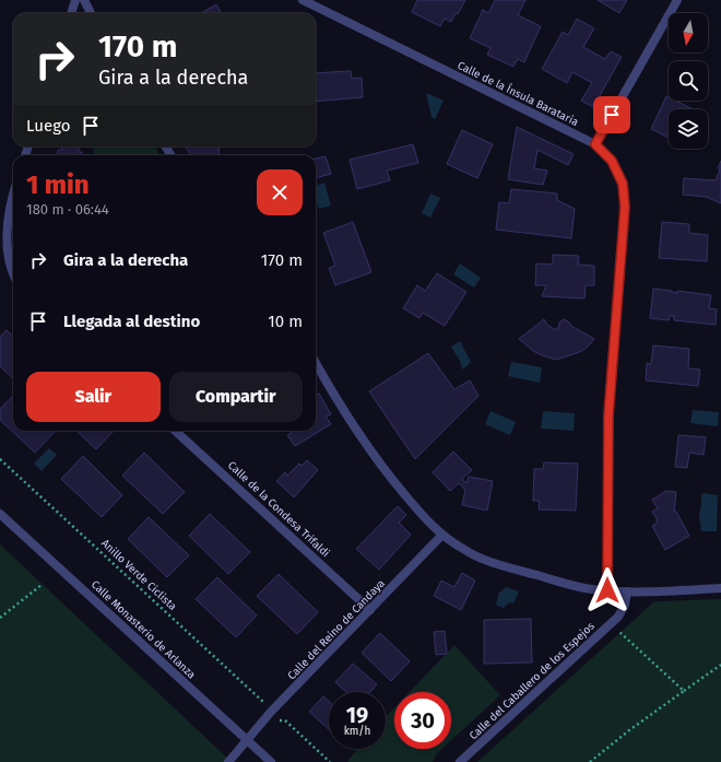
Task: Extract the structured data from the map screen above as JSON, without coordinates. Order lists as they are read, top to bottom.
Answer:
{
  "streets": {
    "street": [
      "Calle de la Ínsula Barataria",
      "Calle de la Condesa Trifaldi",
      "Calle Monasterio de Arlanza",
      "Calle del Reino de Candaya",
      "Calle del Caballero de los Espejos"
    ],
    "path": ["Anillo Verde Ciclista"]
  },
  "crossings": [
    ["Calle de la Condesa Trifaldi", "Calle del Reino de Candaya"],
    ["Calle Monasterio de Arlanza", "Calle del Reino de Candaya"]
  ],
  "north": "bottom",
  "page": {
    "turn": ["170 m", "Gira a la derecha"],
    "then": "Luego",
    "heading": ["1 min", "180 m · 06:44"],
    "list": [
      {
        "name": "Gira a la derecha",
        "value": "170 m"
      },
      {
        "name": "Llegada al destino",
        "value": "10 m"
      }
    ],
    "buttons": ["Salir", "Compartir"],
    "speed": "19 km/h",
    "limit": "30"
  }
}
